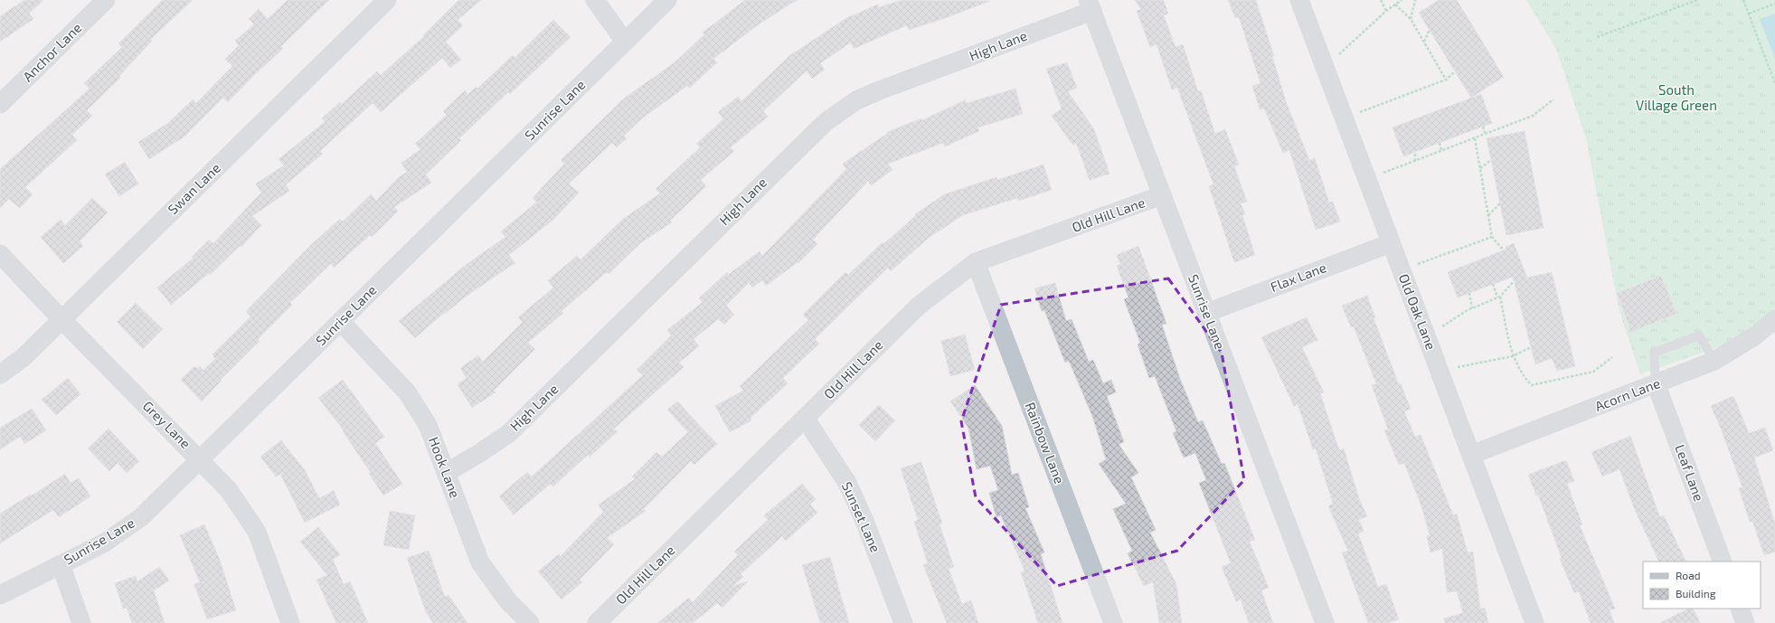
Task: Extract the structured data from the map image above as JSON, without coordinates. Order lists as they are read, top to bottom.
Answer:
{
  "streets": {
    "street": [
      "High Lane",
      "Anchor Lane",
      "Sunrise Lane",
      "Swan Lane",
      "Old Hill Lane",
      "Flax Lane",
      "Old Oak Lane",
      "Acorn Lane",
      "Grey Lane",
      "Rainbow Lane",
      "Hook Lane",
      "Leaf Lane",
      "Sunset Lane"
    ]
  },
  "crossings": [
    ["High Lane", "Sunrise Lane"],
    ["High Lane", "Hook Lane"],
    ["Sunrise Lane", "Old Hill Lane"],
    ["Sunrise Lane", "Flax Lane"],
    ["Sunrise Lane", "Grey Lane"],
    ["Sunrise Lane", "Hook Lane"],
    ["Swan Lane", "Grey Lane"],
    ["Old Hill Lane", "Rainbow Lane"],
    ["Old Hill Lane", "Sunset Lane"],
    ["Flax Lane", "Old Oak Lane"],
    ["Old Oak Lane", "Acorn Lane"],
    ["Acorn Lane", "Leaf Lane"]
  ],
  "parks": ["South Village Green"],
  "legend": ["Road", "Building"]
}
